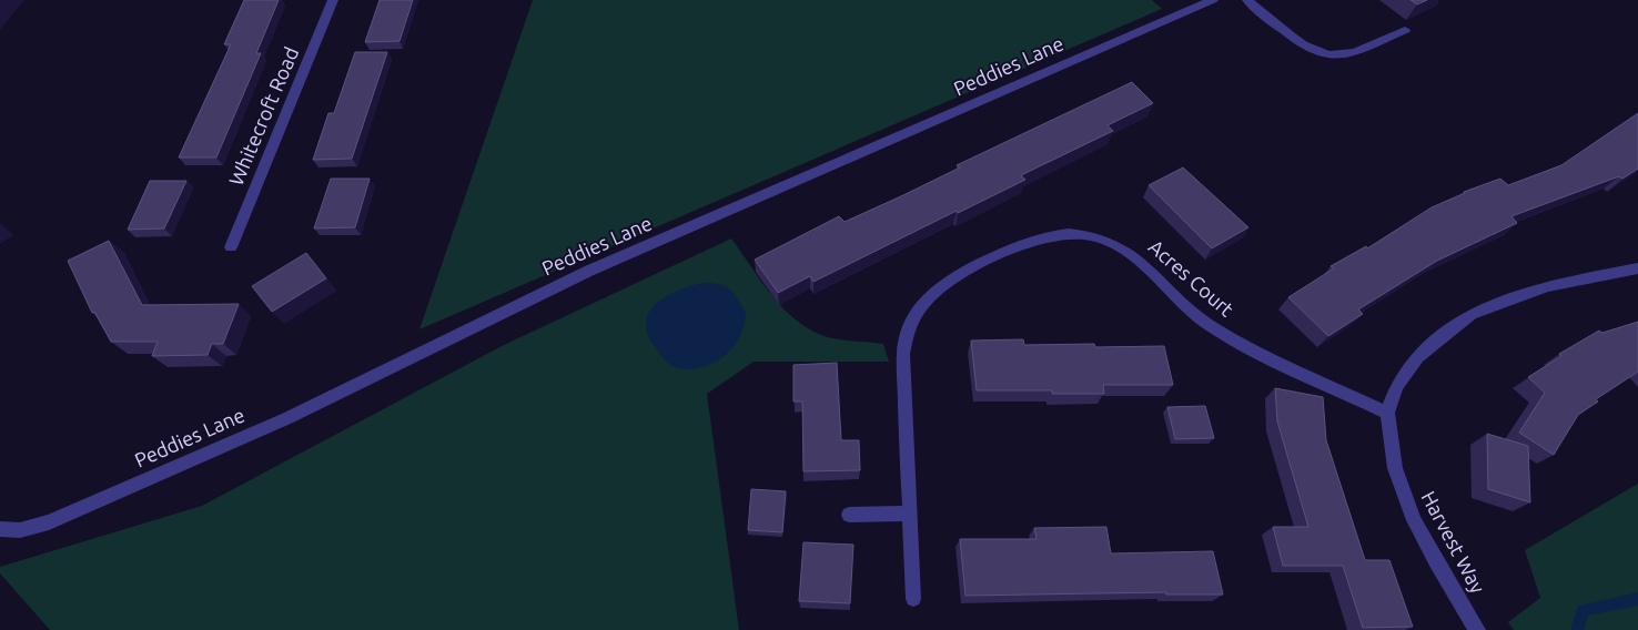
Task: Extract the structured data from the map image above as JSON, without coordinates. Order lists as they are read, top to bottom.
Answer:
{
  "streets": {
    "street": [
      "Peddies Lane",
      "Whitecroft Road",
      "Acres Court",
      "Harvest Way"
    ]
  },
  "crossings": [
    ["Acres Court", "Harvest Way"]
  ]
}
